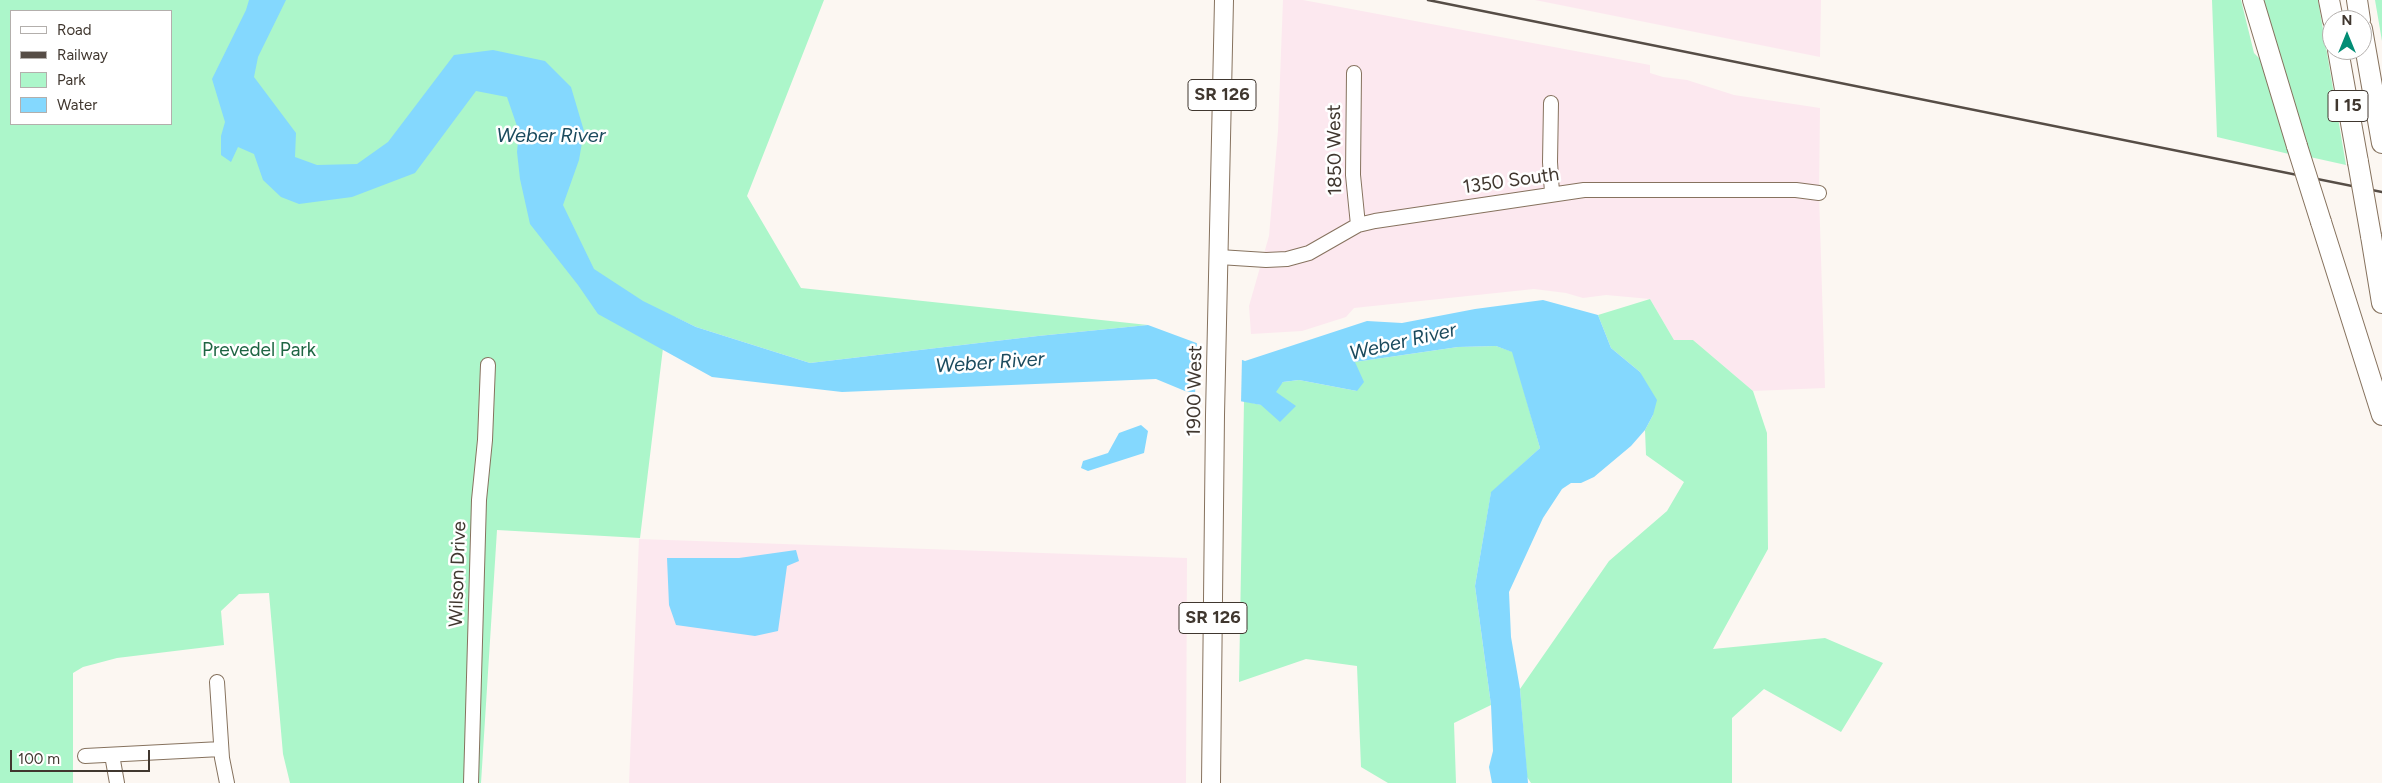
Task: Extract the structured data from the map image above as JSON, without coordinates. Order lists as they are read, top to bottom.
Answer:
{
  "streets": {
    "highway": ["I 15"],
    "main road": ["SR 126", "1900 West"],
    "street": ["1850 West", "1350 South", "Wilson Drive"]
  },
  "crossings": [
    ["1850 West", "1350 South"],
    ["1350 South", "1900 West"]
  ],
  "water": ["Weber River"],
  "parks": ["Prevedel Park"],
  "legend": [
    "Road",
    "Railway",
    "Park",
    "Water"
  ],
  "scale_bar": "100 m",
  "north": "top"
}
